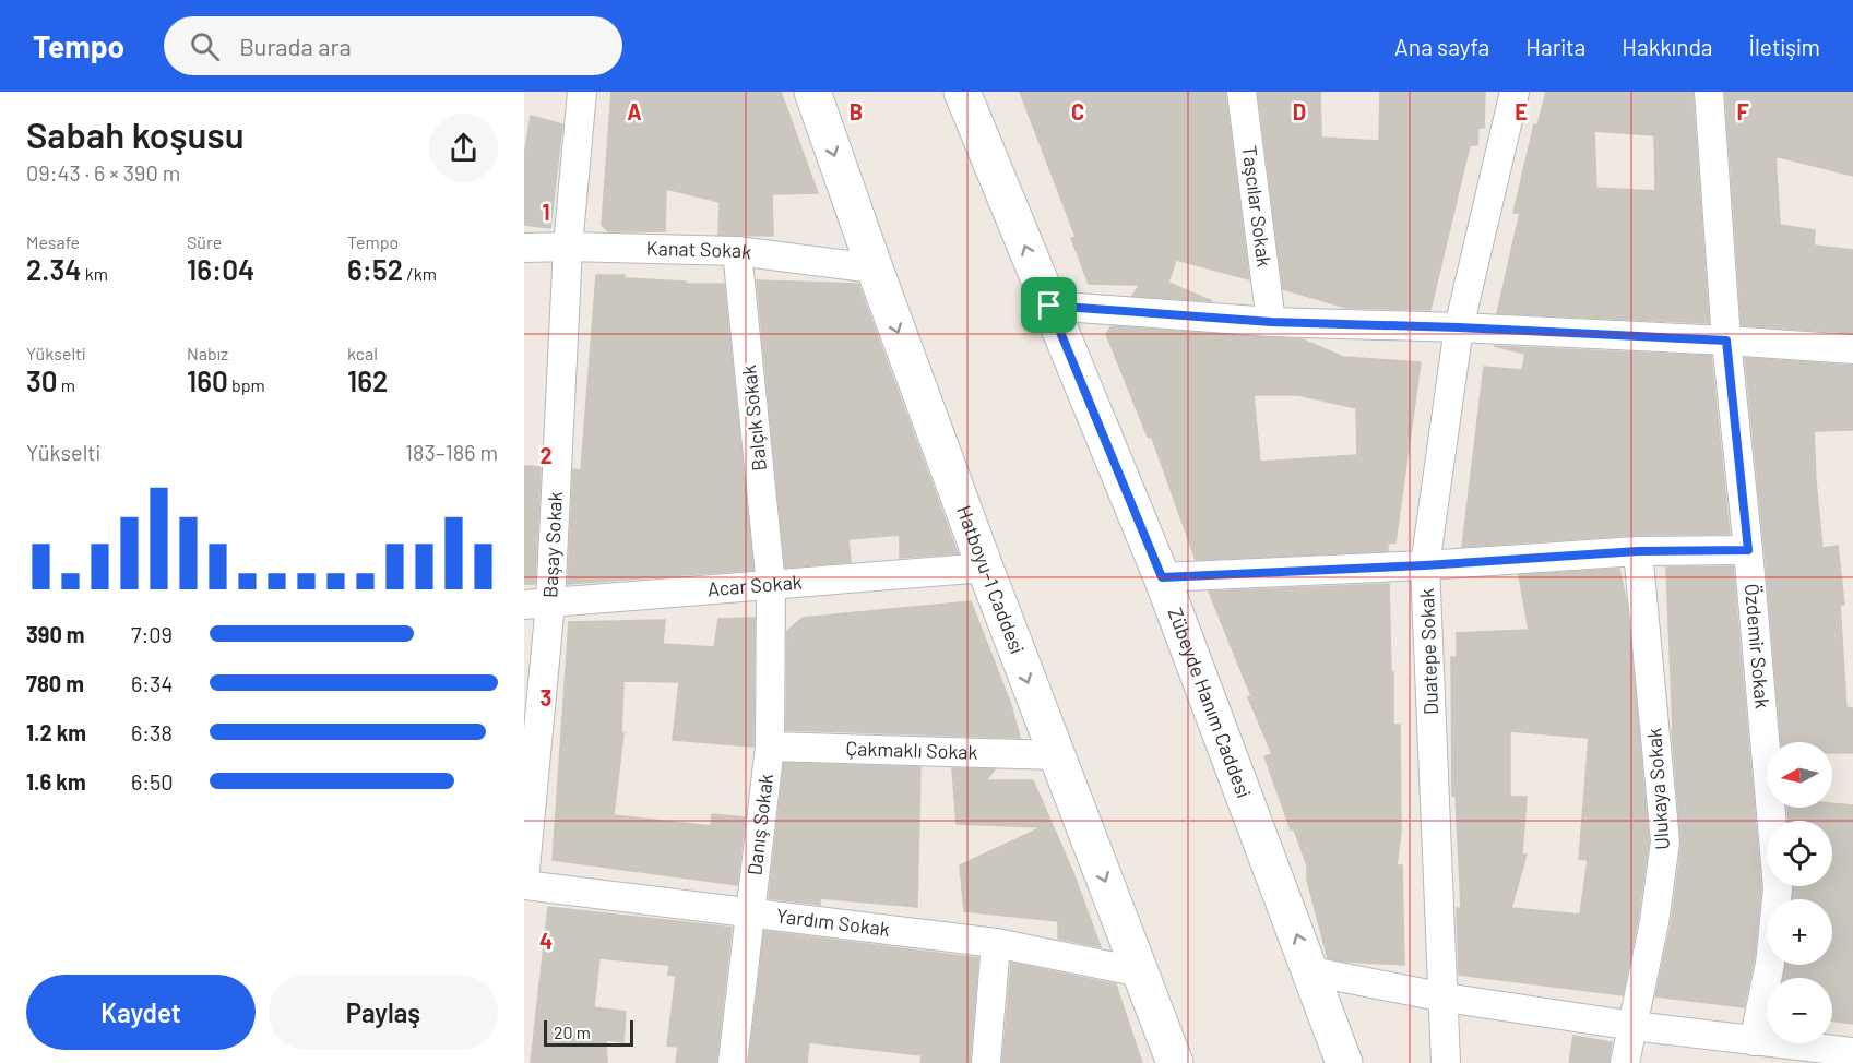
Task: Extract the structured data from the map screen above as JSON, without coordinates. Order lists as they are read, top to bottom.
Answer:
{
  "streets": {
    "main road": ["Hatboyu-1 Caddesi", "Zübeyde Hanım Caddesi"],
    "street": [
      "Taşcılar Sokak",
      "Kanat Sokak",
      "Balçık Sokak",
      "Başay Sokak",
      "Acar Sokak",
      "Özdemir Sokak",
      "Duatepe Sokak",
      "Çakmaklı Sokak",
      "Ulukaya Sokak",
      "Danış Sokak",
      "Yardım Sokak"
    ]
  },
  "crossings": [
    ["Kanat Sokak", "Balçık Sokak"],
    ["Kanat Sokak", "Başay Sokak"],
    ["Kanat Sokak", "Hatboyu-1 Caddesi"],
    ["Balçık Sokak", "Acar Sokak"],
    ["Balçık Sokak", "Danış Sokak"],
    ["Başay Sokak", "Acar Sokak"],
    ["Hatboyu-1 Caddesi", "Acar Sokak"],
    ["Hatboyu-1 Caddesi", "Çakmaklı Sokak"],
    ["Hatboyu-1 Caddesi", "Yardım Sokak"],
    ["Acar Sokak", "Danış Sokak"],
    ["Çakmaklı Sokak", "Danış Sokak"],
    ["Danış Sokak", "Yardım Sokak"]
  ],
  "one_way": ["Hatboyu-1 Caddesi", "Zübeyde Hanım Caddesi"],
  "scale_bar": "20 m",
  "north": "left",
  "page": {
    "header": "Tempo",
    "search": "Burada ara",
    "nav": [
      "Ana sayfa",
      "Harita",
      "Hakkında",
      "İletişim"
    ],
    "heading": ["Sabah koşusu", "09:43 · 6 × 390 m"],
    "stats": [
      ["Mesafe", "2.34 km"],
      ["Süre", "16:04"],
      ["Tempo", "6:52 /km"],
      ["Yükselti", "30 m"],
      ["Nabız", "160 bpm"],
      ["kcal", "162"]
    ],
    "chart": ["Yükselti", "183–186 m"],
    "list": [
      {
        "name": "390 m",
        "note": "7:09"
      },
      {
        "name": "780 m",
        "note": "6:34"
      },
      {
        "name": "1.2 km",
        "note": "6:38"
      },
      {
        "name": "1.6 km",
        "note": "6:50"
      }
    ],
    "map_buttons": ["+", "−"],
    "buttons": ["Kaydet", "Paylaş"],
    "scale": "20 m"
  },
  "grid": {
    "columns": [
      "A",
      "B",
      "C",
      "D",
      "E",
      "F"
    ],
    "rows": [
      "1",
      "2",
      "3",
      "4"
    ]
  }
}
